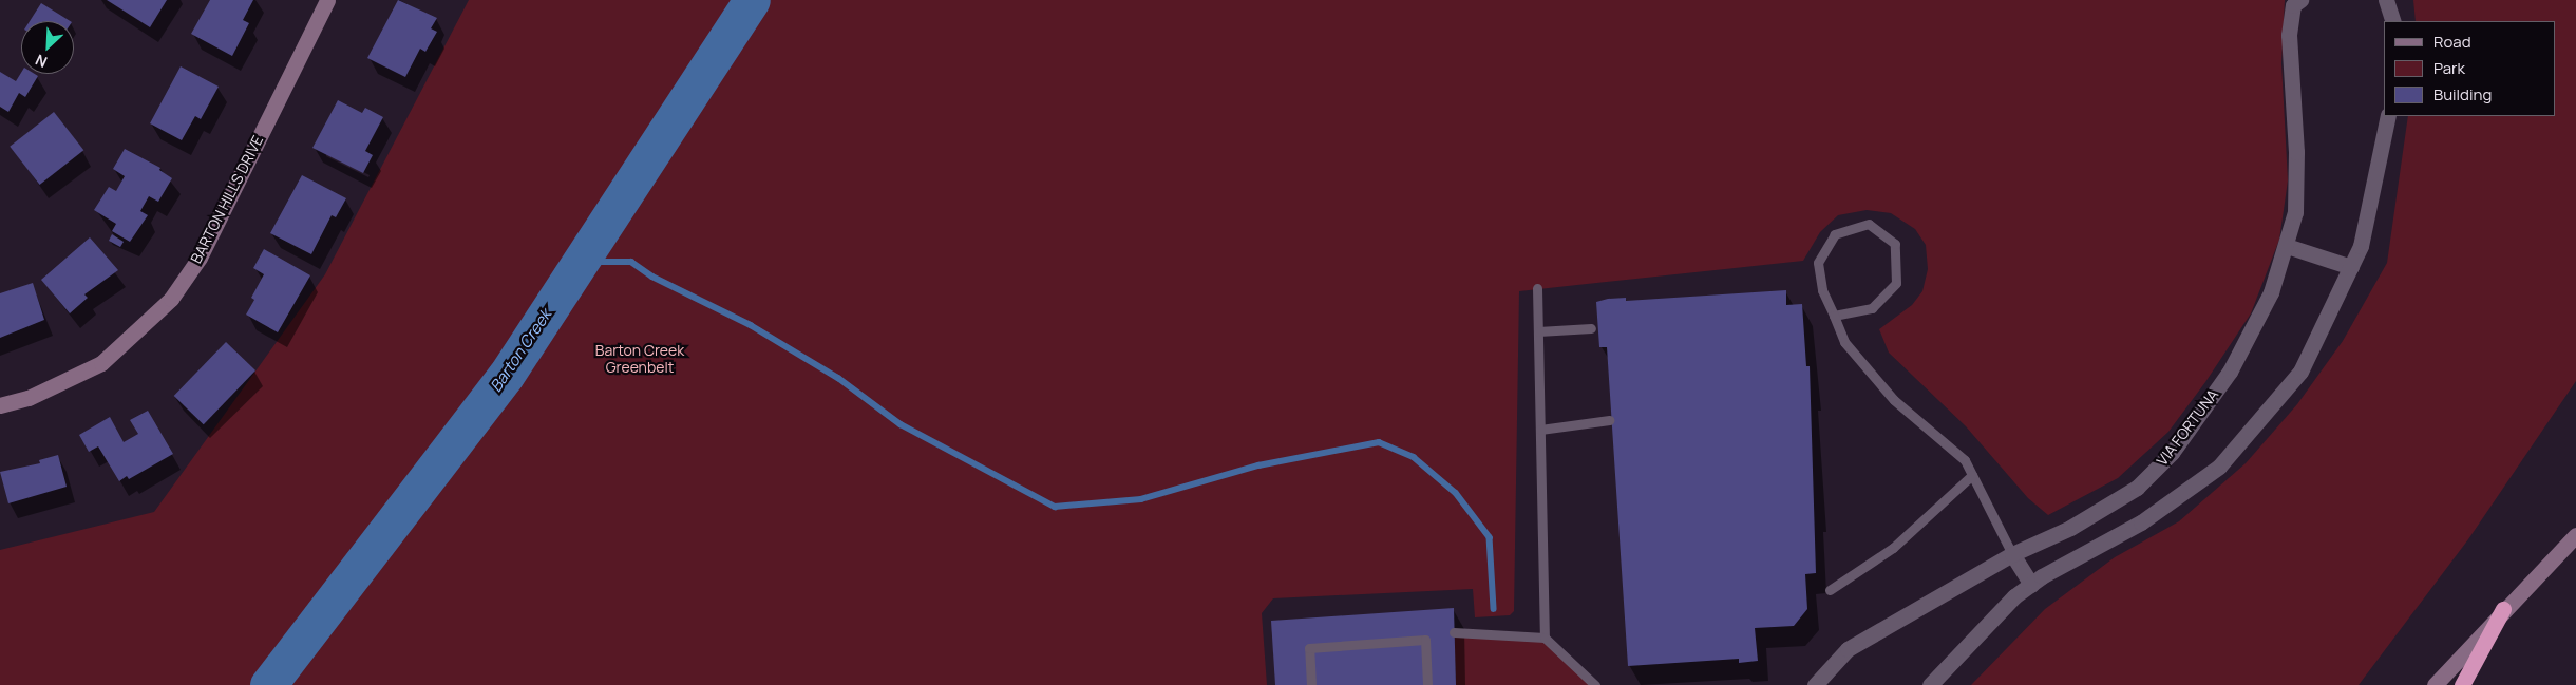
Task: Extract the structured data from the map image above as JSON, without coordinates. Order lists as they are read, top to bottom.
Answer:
{
  "streets": {
    "street": ["BARTON HILLS DRIVE", "VIA FORTUNA"]
  },
  "water": ["Barton Creek"],
  "parks": ["Barton Creek Greenbelt"],
  "legend": ["Road", "Park", "Building"],
  "north": "bottom left"
}
